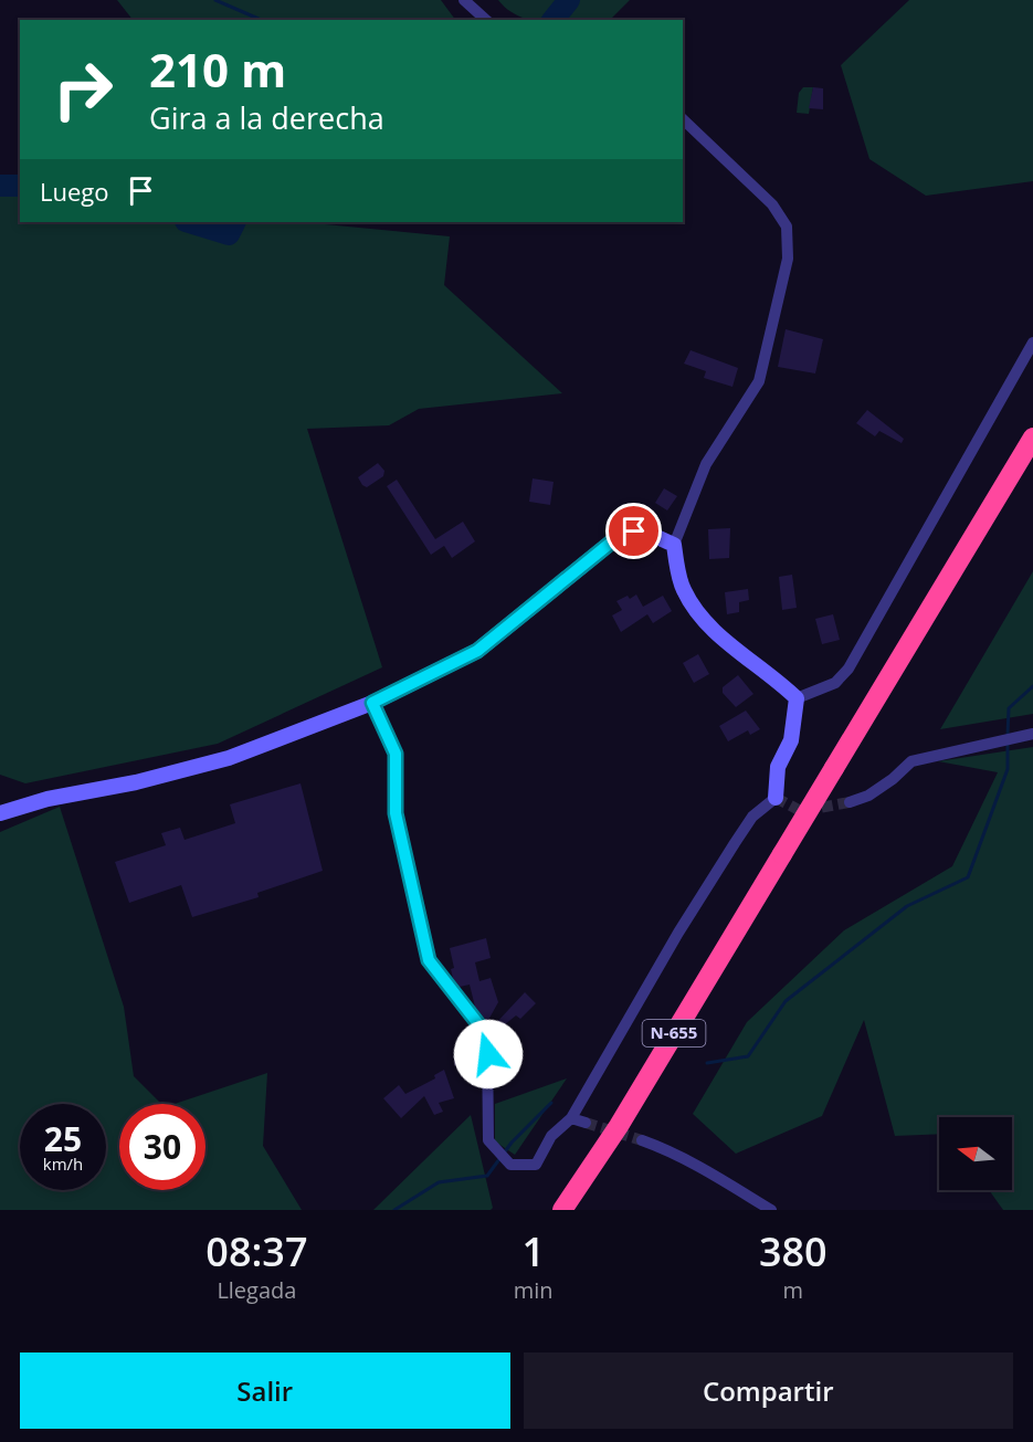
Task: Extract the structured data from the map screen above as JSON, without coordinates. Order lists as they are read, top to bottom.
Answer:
{
  "streets": {
    "highway": ["N-655"]
  },
  "north": "left",
  "page": {
    "turn": ["210 m", "Gira a la derecha"],
    "then": "Luego",
    "speed": "25 km/h",
    "limit": "30",
    "eta": [
      "08:37",
      "Llegada",
      "1",
      "min",
      "380",
      "m"
    ],
    "buttons": ["Salir", "Compartir"]
  }
}
